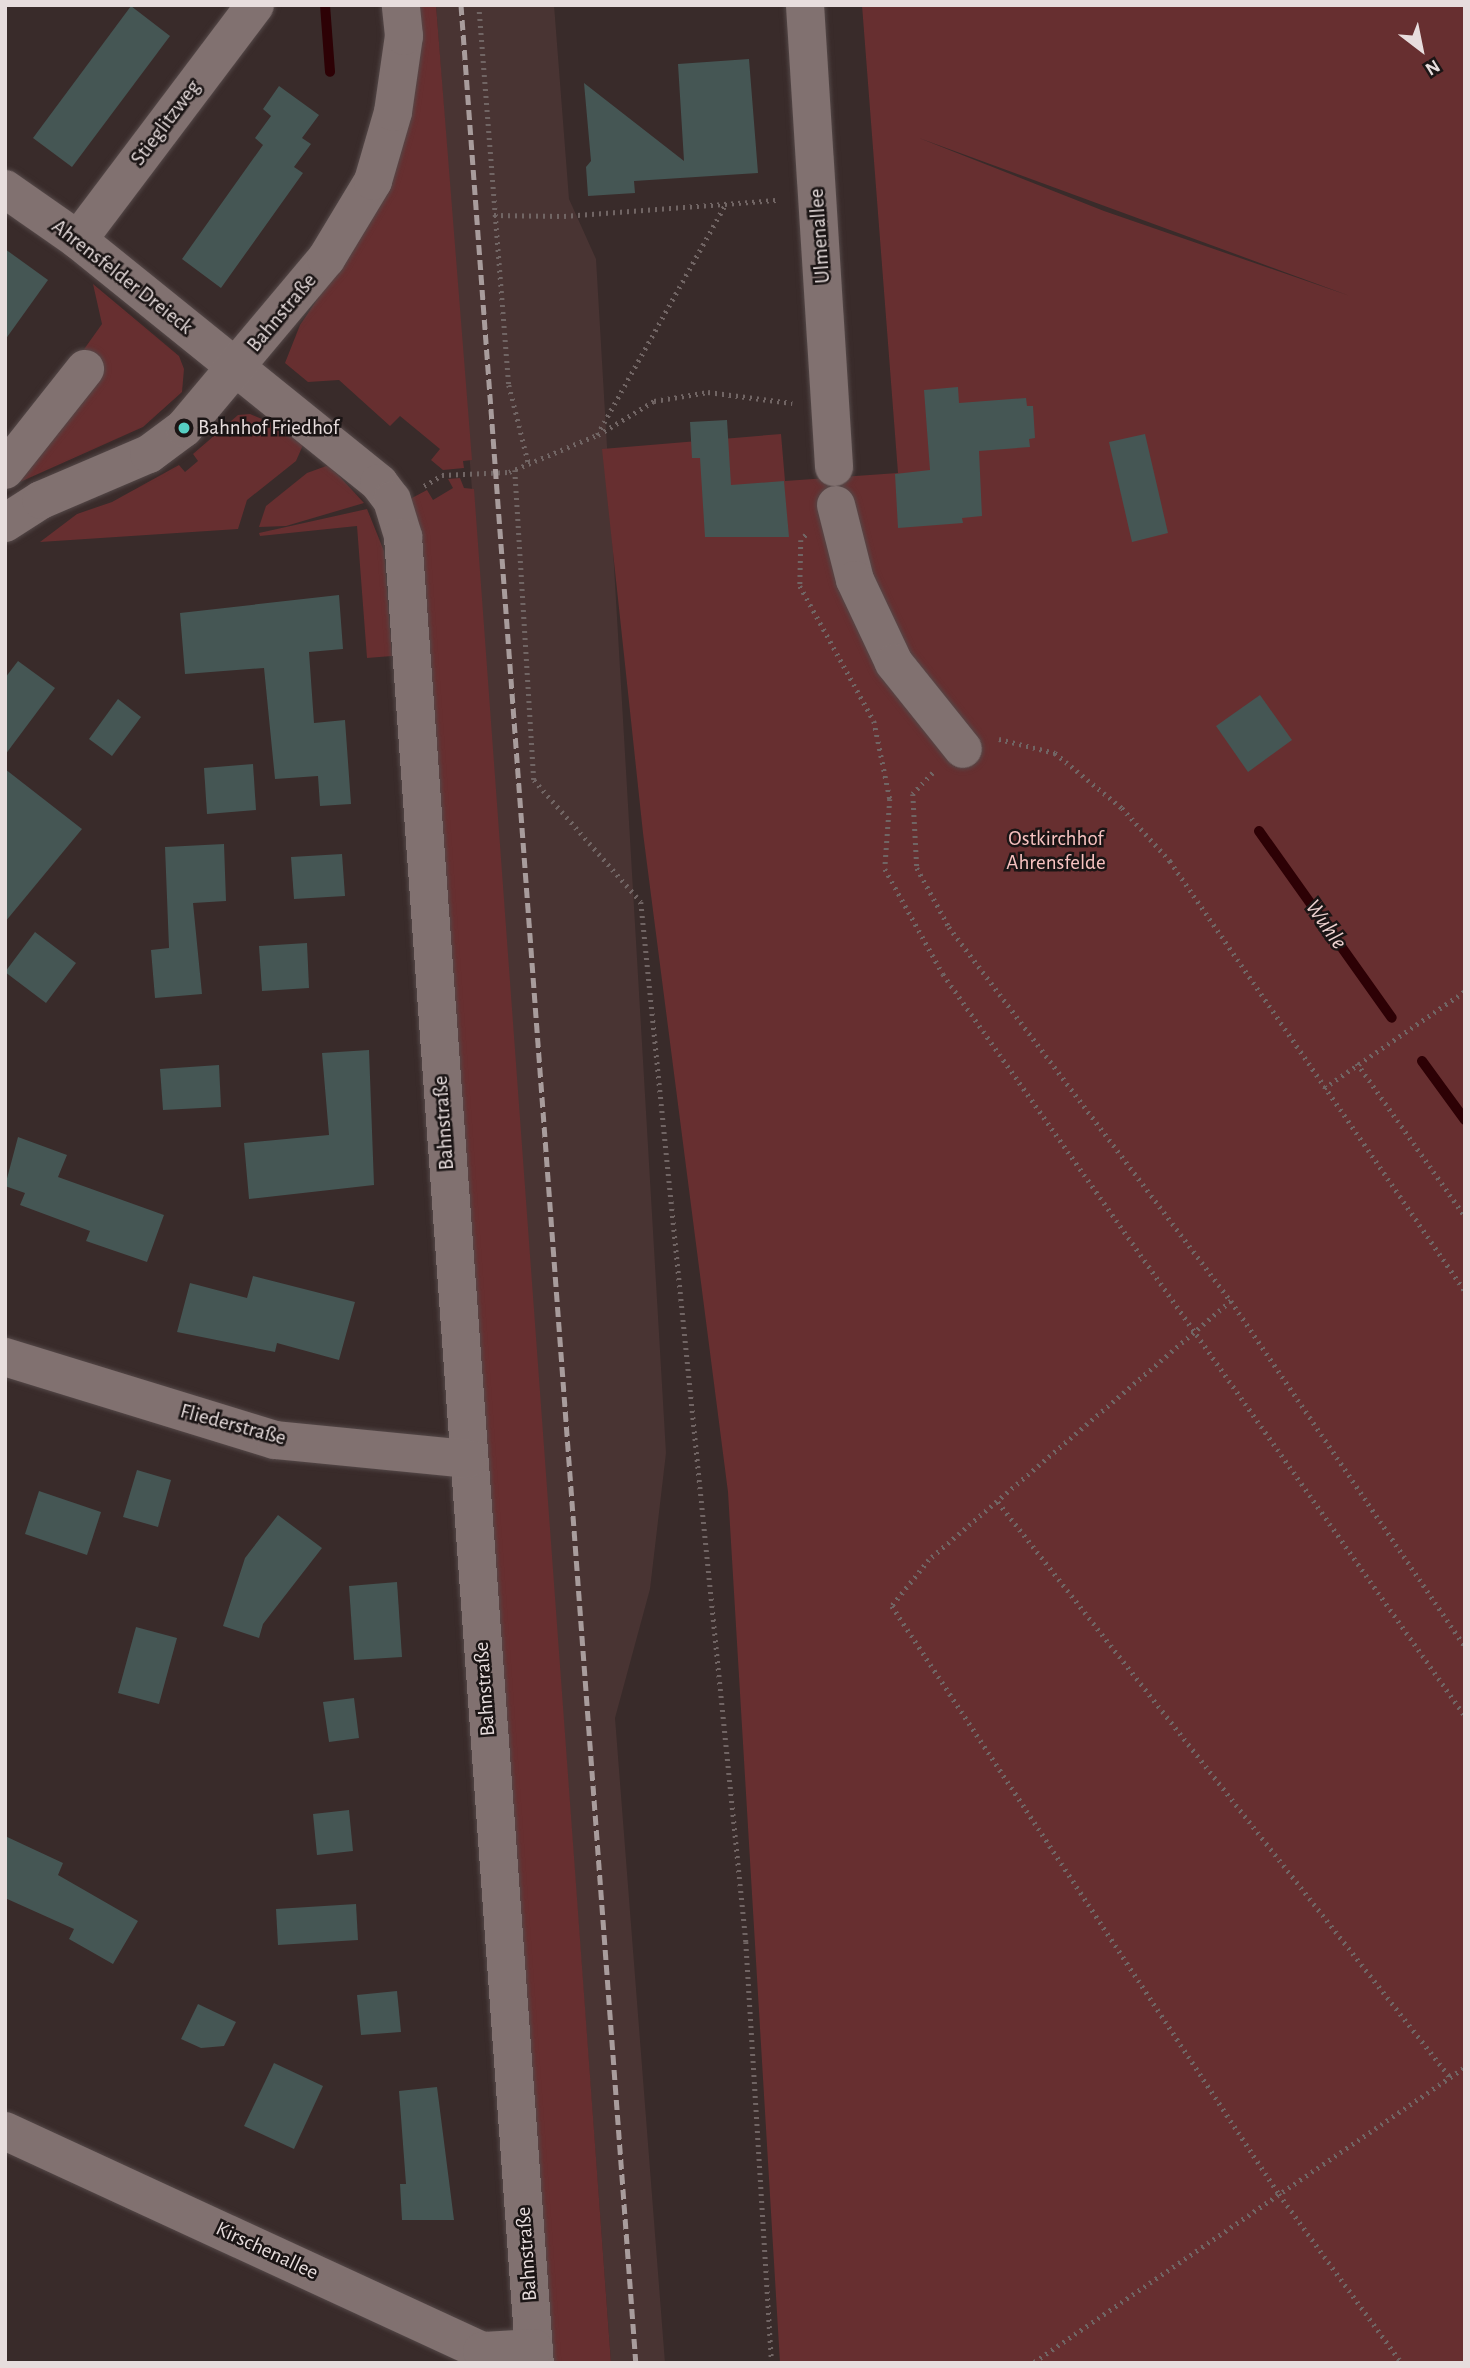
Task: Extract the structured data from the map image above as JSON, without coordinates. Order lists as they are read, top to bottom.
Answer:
{
  "streets": {
    "street": [
      "Stieglitzweg",
      "Ulmenallee",
      "Ahrensfelder Dreieck",
      "Bahnstraße",
      "Fliederstraße",
      "Kirschenallee"
    ]
  },
  "crossings": [
    ["Stieglitzweg", "Ahrensfelder Dreieck"],
    ["Ahrensfelder Dreieck", "Bahnstraße"],
    ["Bahnstraße", "Fliederstraße"],
    ["Bahnstraße", "Kirschenallee"]
  ],
  "water": ["Wuhle"],
  "parks": ["Ostkirchhof Ahrensfelde"],
  "places": ["Bahnhof Friedhof"],
  "north": "bottom right"
}
